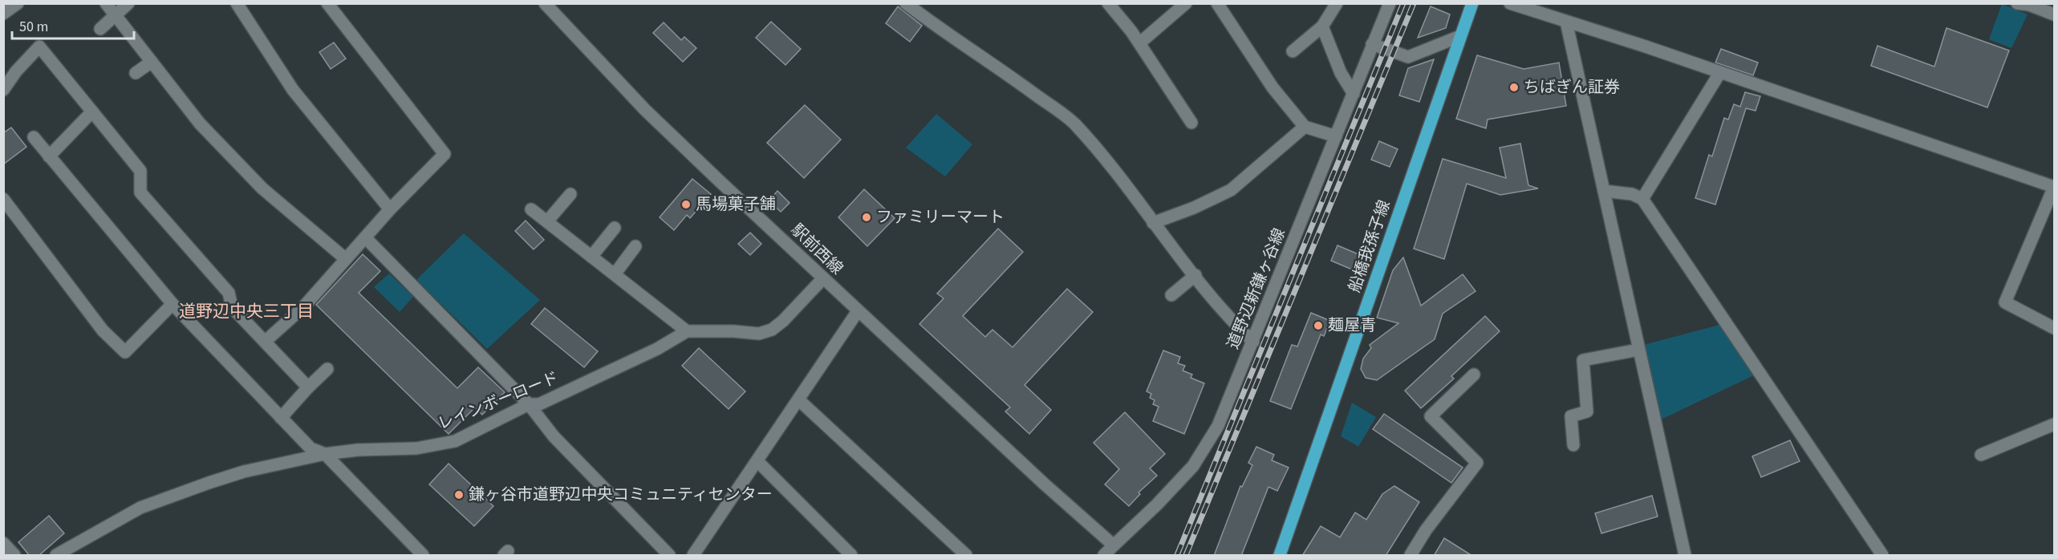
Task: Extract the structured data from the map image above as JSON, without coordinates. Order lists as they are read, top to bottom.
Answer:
{
  "streets": {
    "main road": ["船橋我孫子線"],
    "street": ["駅前西線", "道野辺新鎌ヶ谷線", "レインボーロード"]
  },
  "crossings": [
    ["駅前西線", "道野辺新鎌ヶ谷線"],
    ["駅前西線", "レインボーロード"]
  ],
  "districts": ["道野辺中央三丁目"],
  "places": [
    "ちばぎん証券",
    "馬場菓子舗",
    "ファミリーマート",
    "麺屋青",
    "鎌ヶ谷市道野辺中央コミュニティセンター"
  ],
  "scale_bar": "50 m"
}
